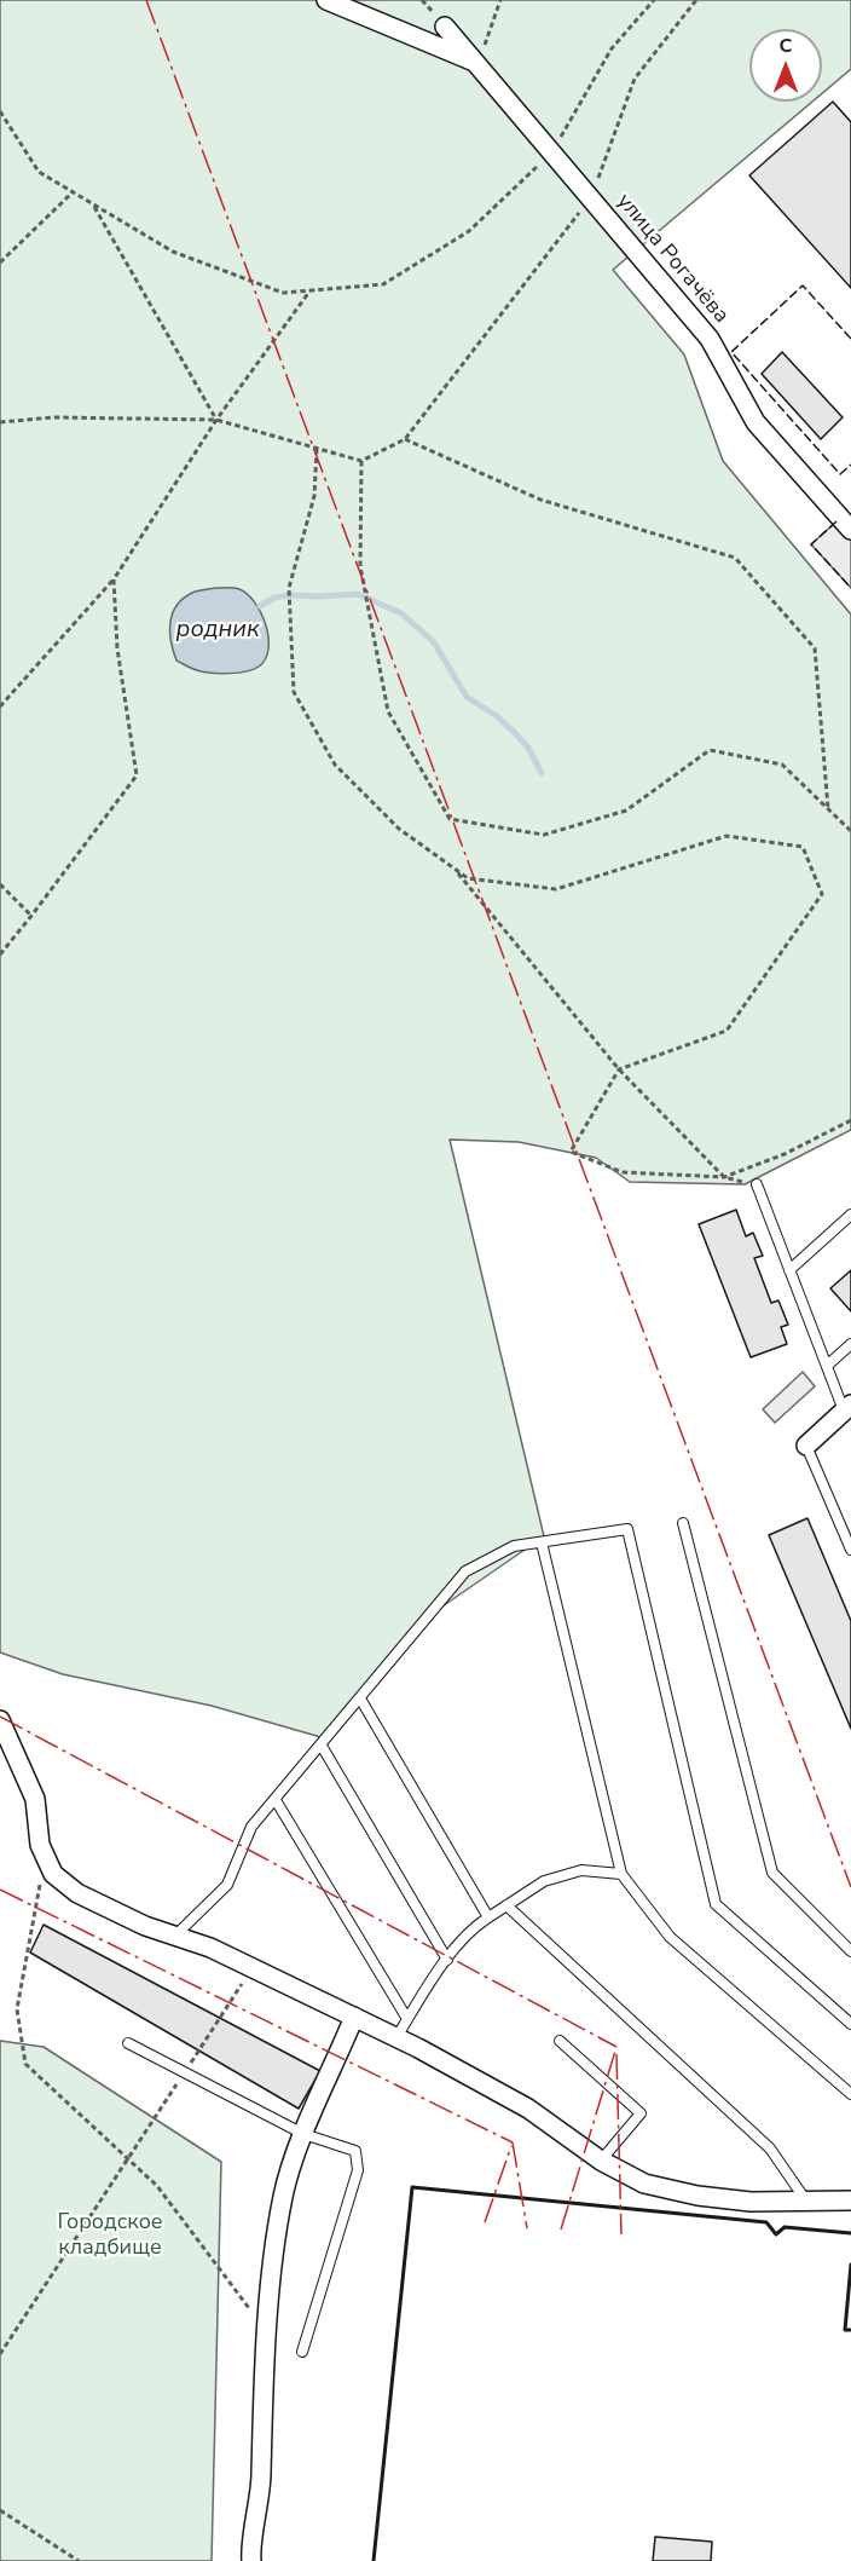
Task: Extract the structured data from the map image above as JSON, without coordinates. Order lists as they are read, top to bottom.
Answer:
{
  "streets": {
    "street": ["улица Рогачёва"]
  },
  "water": ["родник"],
  "parks": ["Городское кладбище"],
  "north": "top"
}
